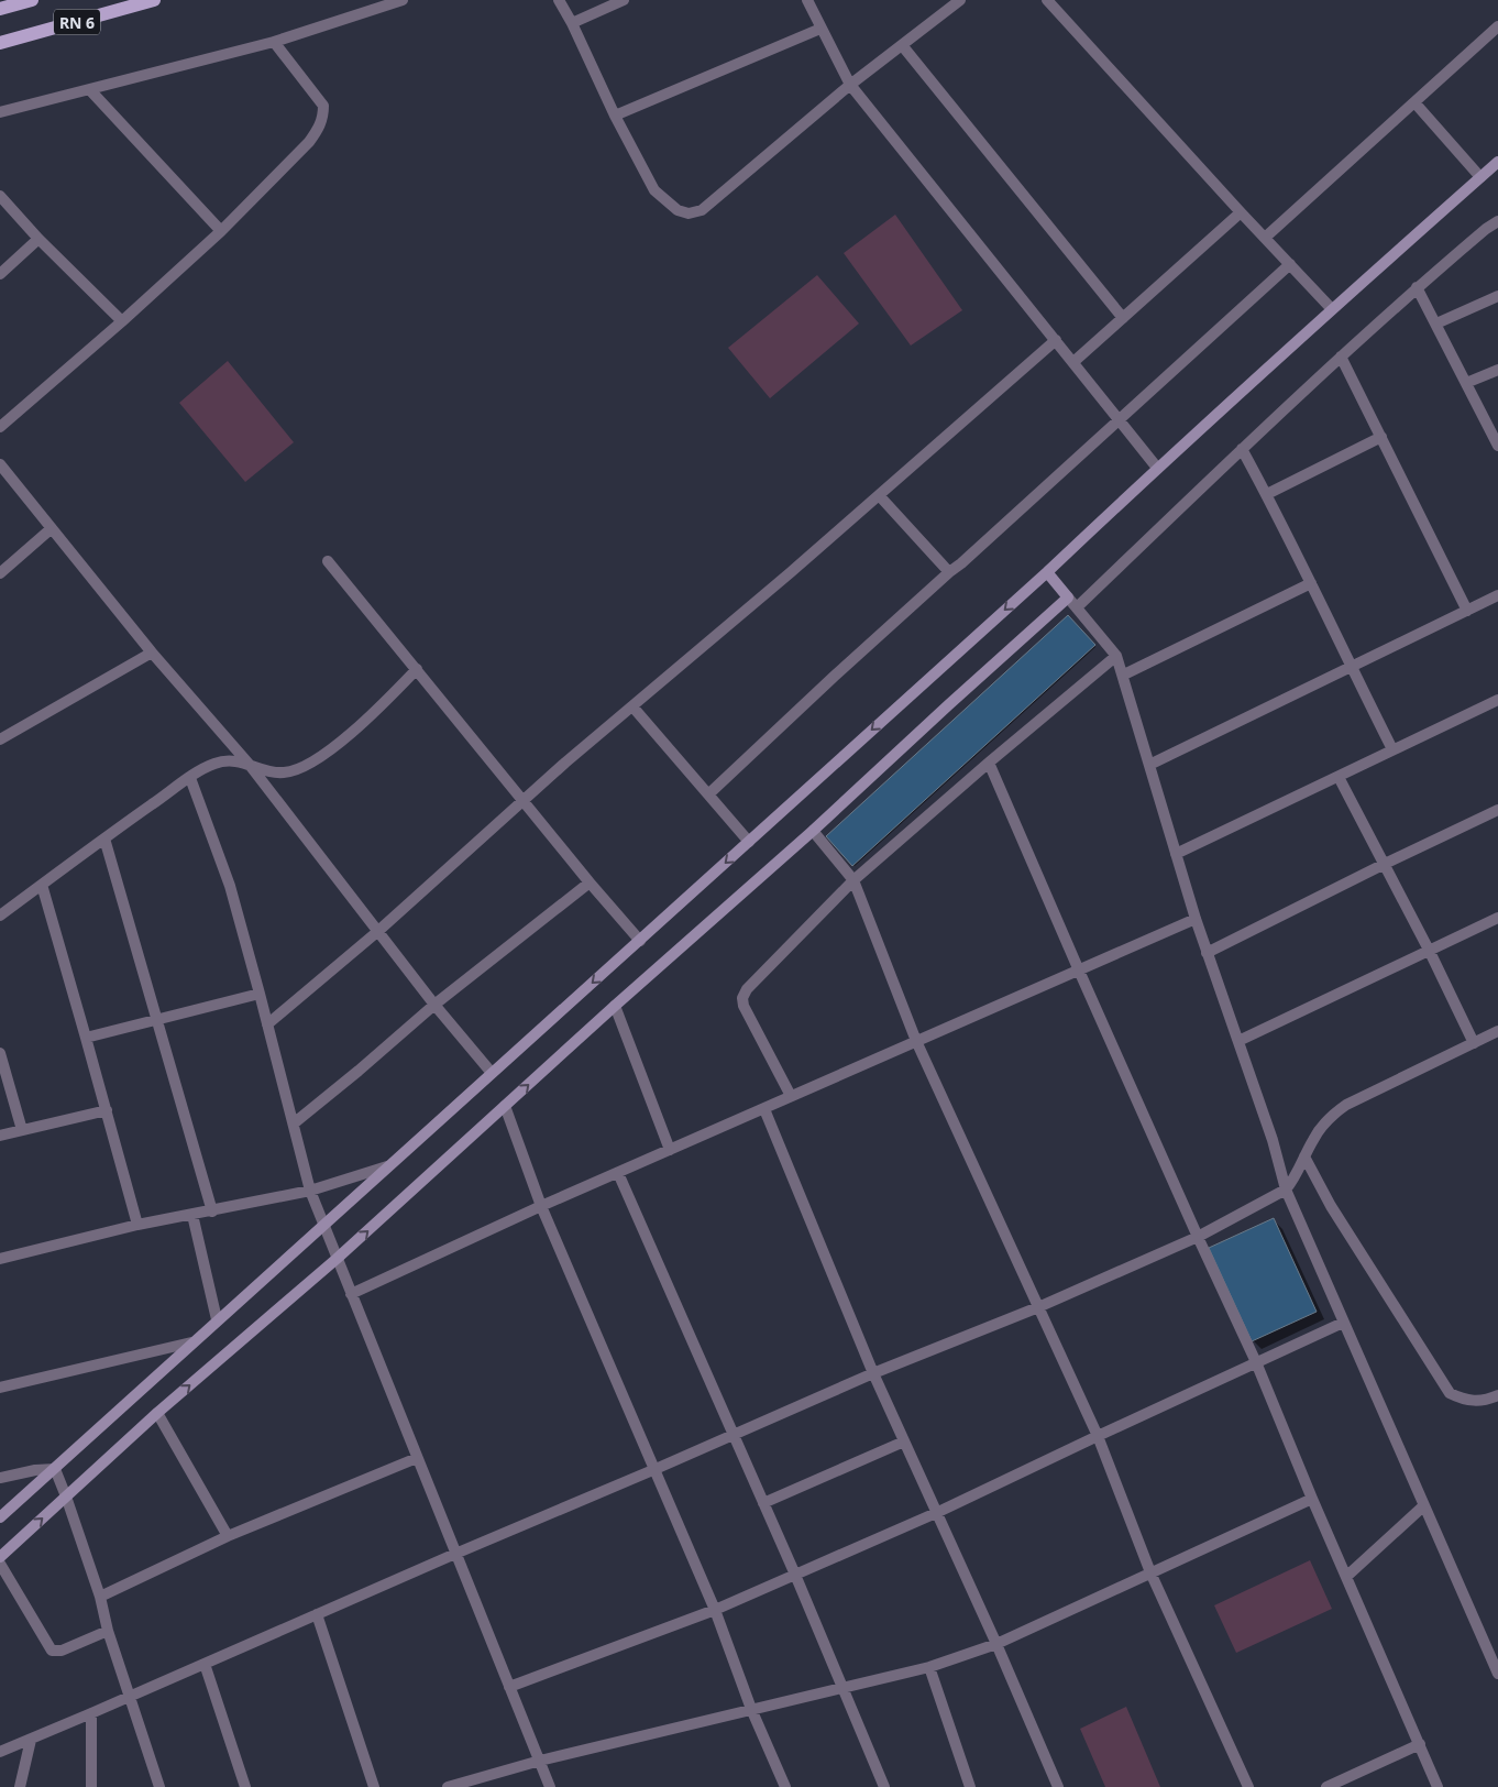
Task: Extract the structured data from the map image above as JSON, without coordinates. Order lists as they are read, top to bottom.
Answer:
{
  "streets": {
    "main road": ["RN 6"]
  }
}
